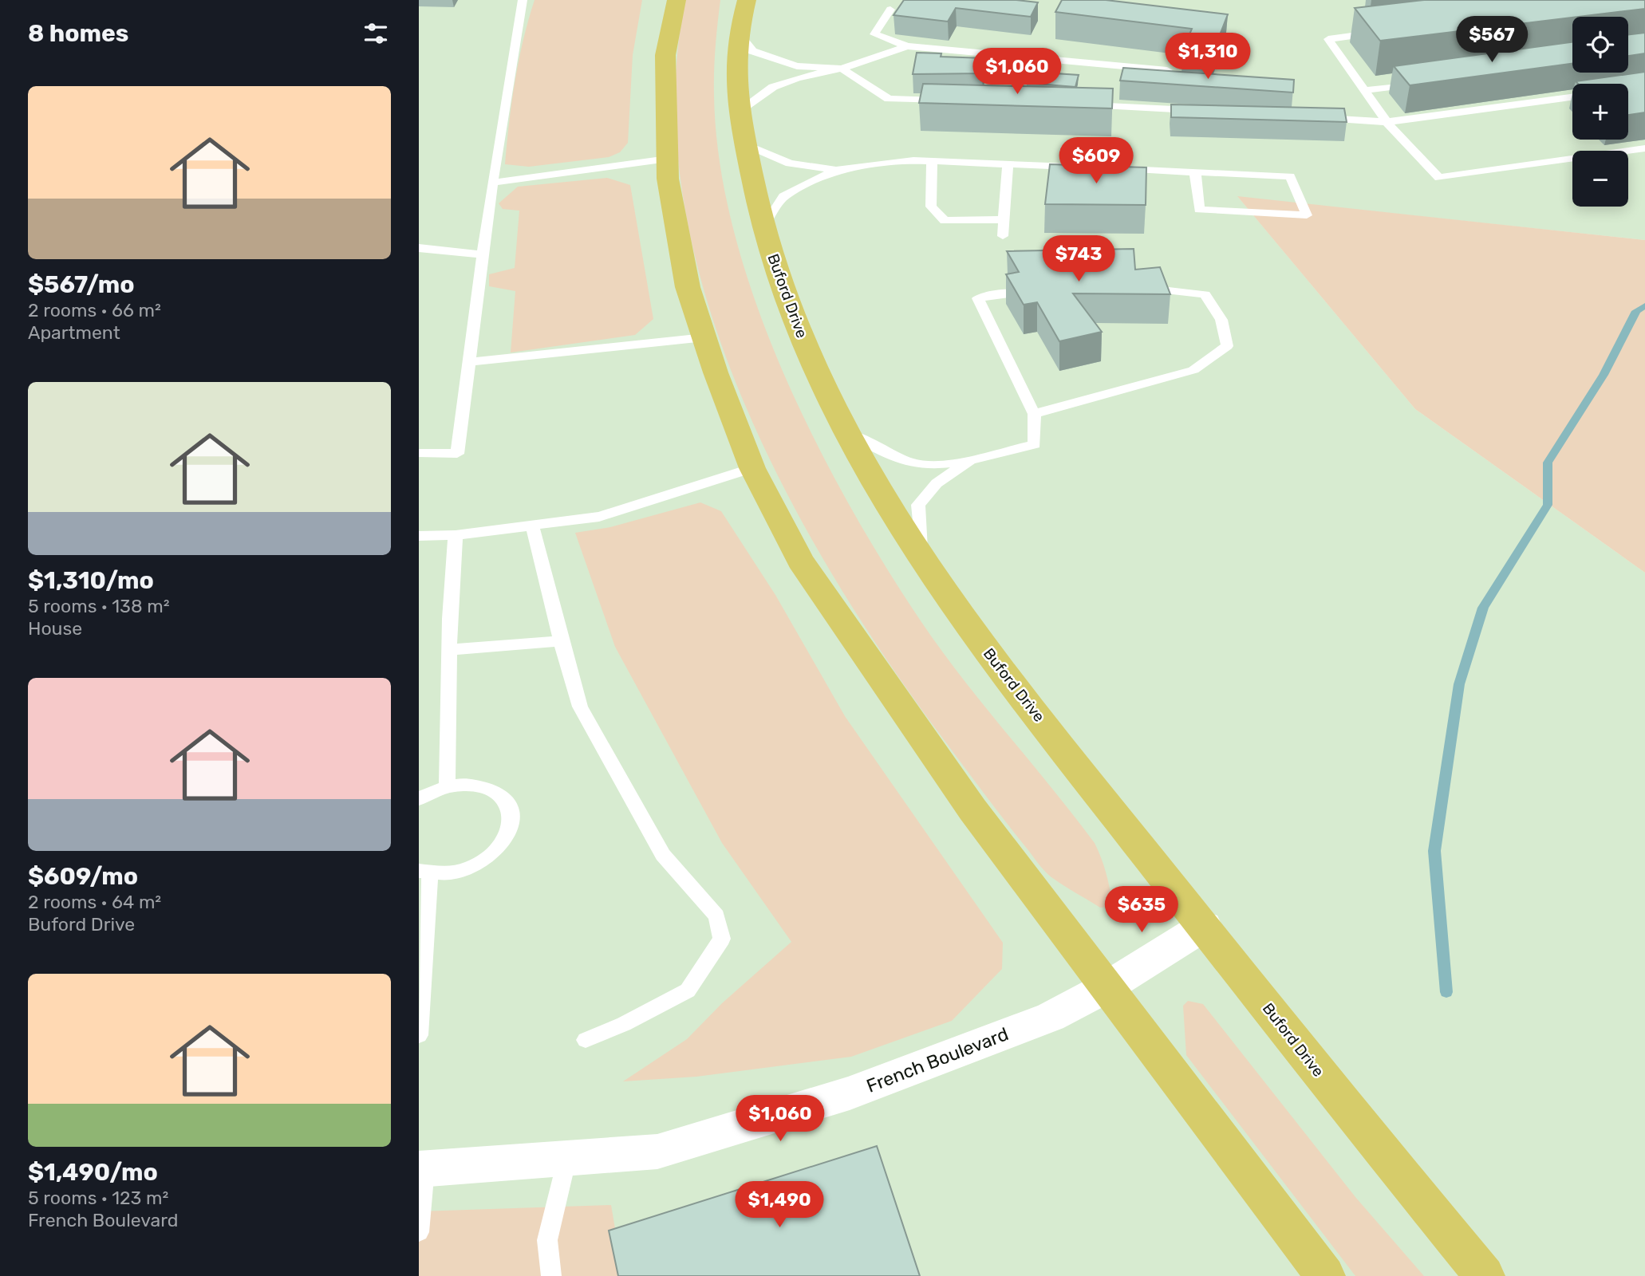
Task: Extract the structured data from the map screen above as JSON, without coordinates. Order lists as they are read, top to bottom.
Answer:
{
  "streets": {
    "highway": ["Buford Drive"],
    "street": ["French Boulevard"]
  },
  "crossings": [
    ["Buford Drive", "French Boulevard"]
  ],
  "page": {
    "heading": "8 homes",
    "price": [
      "$567",
      "$1,310",
      "$1,060",
      "$609",
      "$743",
      "$635",
      "$1,060",
      "$1,490"
    ],
    "map_buttons": ["+", "−"],
    "list": [
      {
        "name": "$567/mo",
        "note": "2 rooms · 66 m² · Apartment"
      },
      {
        "name": "$1,310/mo",
        "note": "5 rooms · 138 m² · House"
      },
      {
        "name": "$609/mo",
        "note": "2 rooms · 64 m² · Buford Drive"
      },
      {
        "name": "$1,490/mo",
        "note": "5 rooms · 123 m² · French Boulevard"
      }
    ]
  }
}
